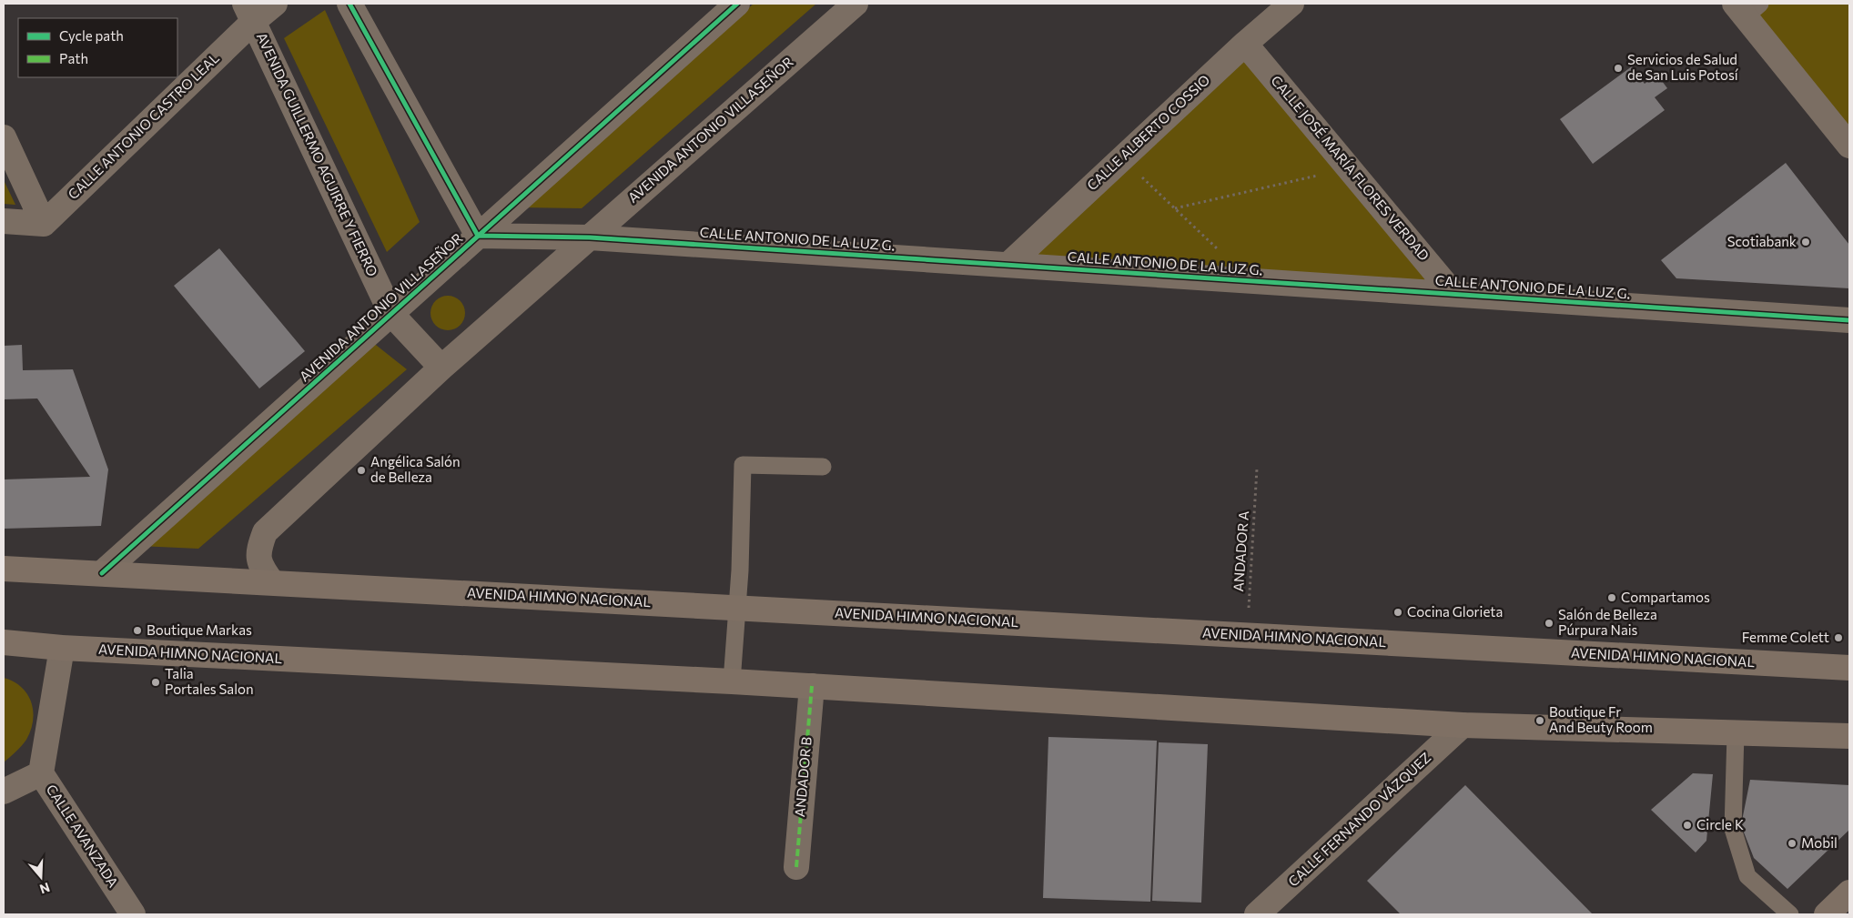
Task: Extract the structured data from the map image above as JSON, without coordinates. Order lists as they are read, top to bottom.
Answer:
{
  "streets": {
    "main road": ["AVENIDA HIMNO NACIONAL"],
    "street": [
      "CALLE ANTONIO CASTRO LEAL",
      "AVENIDA ANTONIO VILLASEÑOR",
      "CALLE ALBERTO COSSIO",
      "AVENIDA GUILLERMO AGUIRRE Y FIERRO",
      "CALLE JOSÉ MARÍA FLORES VERDAD",
      "CALLE ANTONIO DE LA LUZ G.",
      "ANDADOR B",
      "CALLE FERNANDO VÁZQUEZ",
      "CALLE AVANZADA"
    ],
    "path": ["ANDADOR A"]
  },
  "crossings": [
    ["CALLE ANTONIO CASTRO LEAL", "AVENIDA GUILLERMO AGUIRRE Y FIERRO"],
    ["AVENIDA ANTONIO VILLASEÑOR", "AVENIDA GUILLERMO AGUIRRE Y FIERRO"],
    ["AVENIDA ANTONIO VILLASEÑOR", "CALLE ANTONIO DE LA LUZ G."],
    ["AVENIDA ANTONIO VILLASEÑOR", "AVENIDA HIMNO NACIONAL"],
    ["CALLE ALBERTO COSSIO", "CALLE JOSÉ MARÍA FLORES VERDAD"],
    ["CALLE ALBERTO COSSIO", "CALLE ANTONIO DE LA LUZ G."],
    ["CALLE JOSÉ MARÍA FLORES VERDAD", "CALLE ANTONIO DE LA LUZ G."],
    ["ANDADOR A", "AVENIDA HIMNO NACIONAL"],
    ["AVENIDA HIMNO NACIONAL", "ANDADOR B"],
    ["AVENIDA HIMNO NACIONAL", "CALLE FERNANDO VÁZQUEZ"],
    ["AVENIDA HIMNO NACIONAL", "CALLE AVANZADA"]
  ],
  "places": [
    "Servicios de Salud de San Luis Potosí",
    "Scotiabank",
    "Angélica Salón de Belleza",
    "Compartamos",
    "Cocina Glorieta",
    "Salón de Belleza Púrpura Nais",
    "Boutique Markas",
    "Femme Colett",
    "Talia Portales Salon",
    "Boutique Fr And Beuty Room",
    "Circle K",
    "Mobil"
  ],
  "legend": ["Cycle path", "Path"],
  "north": "bottom"
}
